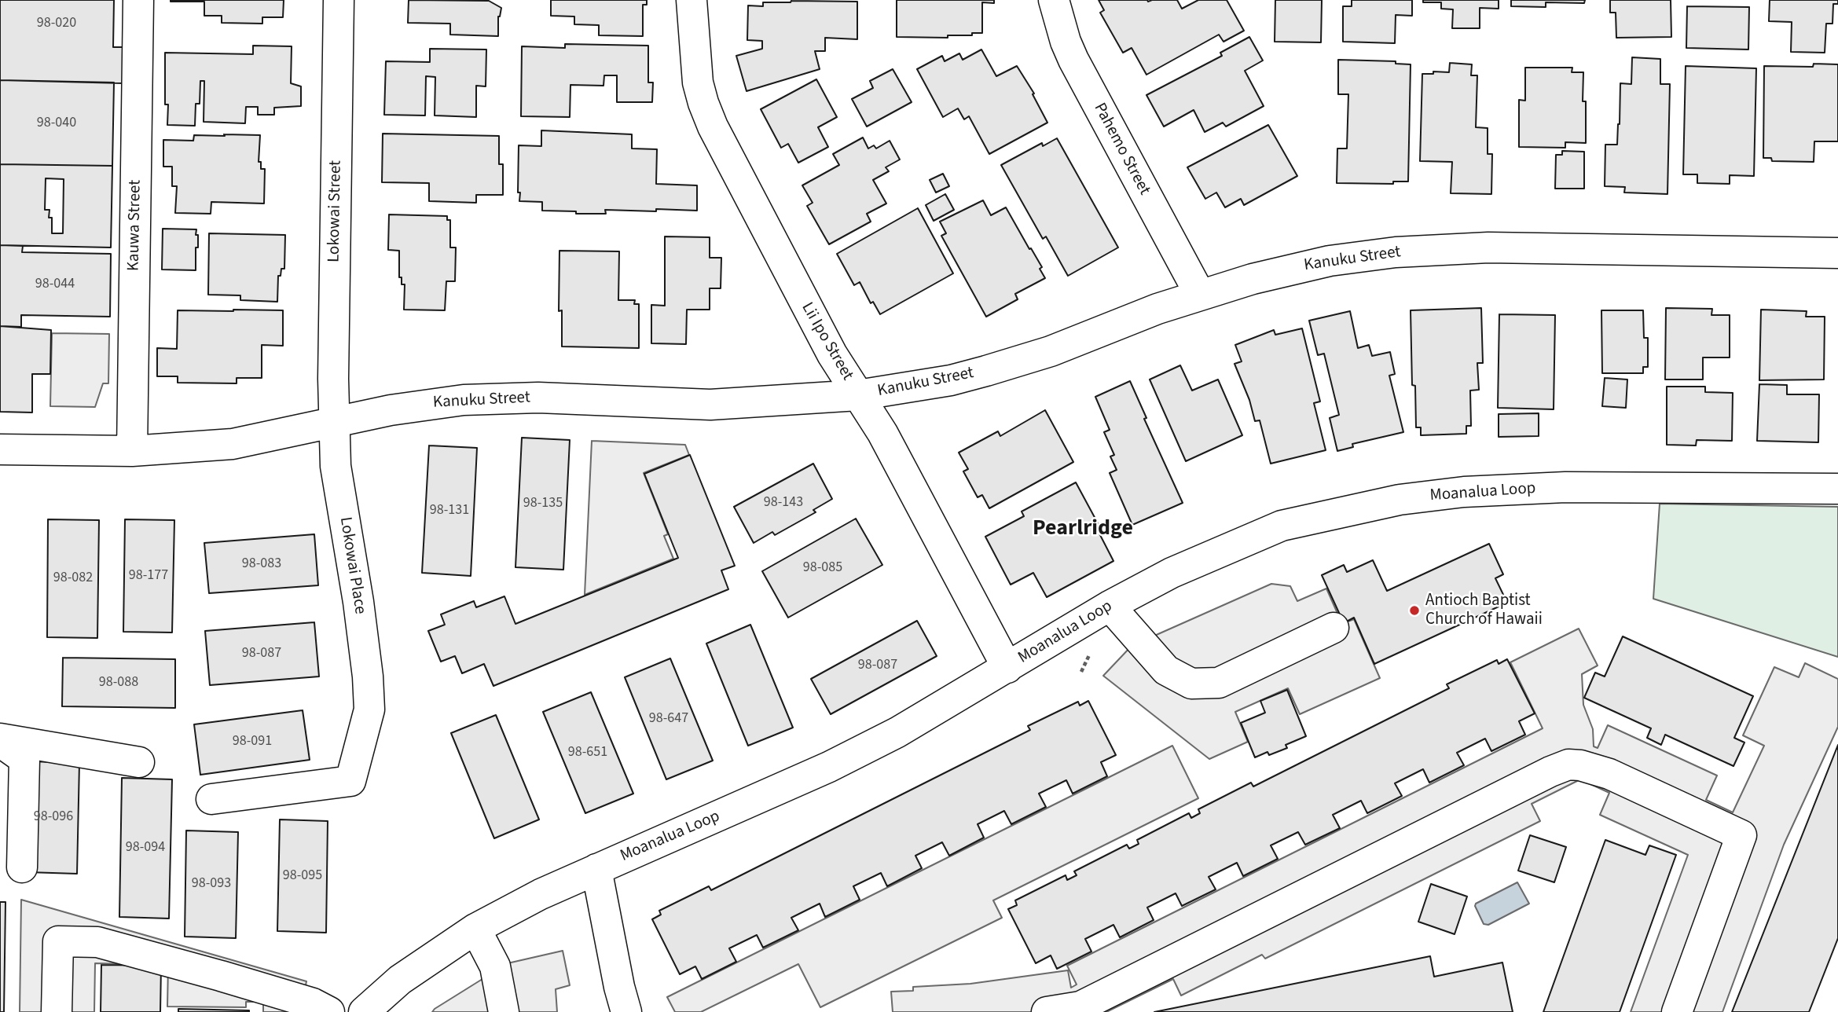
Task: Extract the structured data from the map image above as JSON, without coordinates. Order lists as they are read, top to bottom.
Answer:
{
  "streets": {
    "street": [
      "Pahemo Street",
      "Lokowai Street",
      "Kauwa Street",
      "Kanuku Street",
      "Lii Ipo Street",
      "Moanalua Loop",
      "Lokowai Place"
    ]
  },
  "crossings": [
    ["Pahemo Street", "Kanuku Street"],
    ["Lokowai Street", "Kanuku Street"],
    ["Lokowai Street", "Lokowai Place"],
    ["Kauwa Street", "Kanuku Street"],
    ["Kanuku Street", "Lii Ipo Street"],
    ["Kanuku Street", "Lokowai Place"],
    ["Lii Ipo Street", "Moanalua Loop"]
  ],
  "districts": ["Pearlridge"],
  "places": ["Antioch Baptist Church of Hawaii"],
  "house_numbers": [
    "98-020",
    "98-040",
    "98-044",
    "98-143",
    "98-135",
    "98-131",
    "98-083",
    "98-085",
    "98-177",
    "98-082",
    "98-087",
    "98-087",
    "98-088",
    "98-647",
    "98-091",
    "98-651",
    "98-096",
    "98-094",
    "98-095",
    "98-093"
  ]
}
